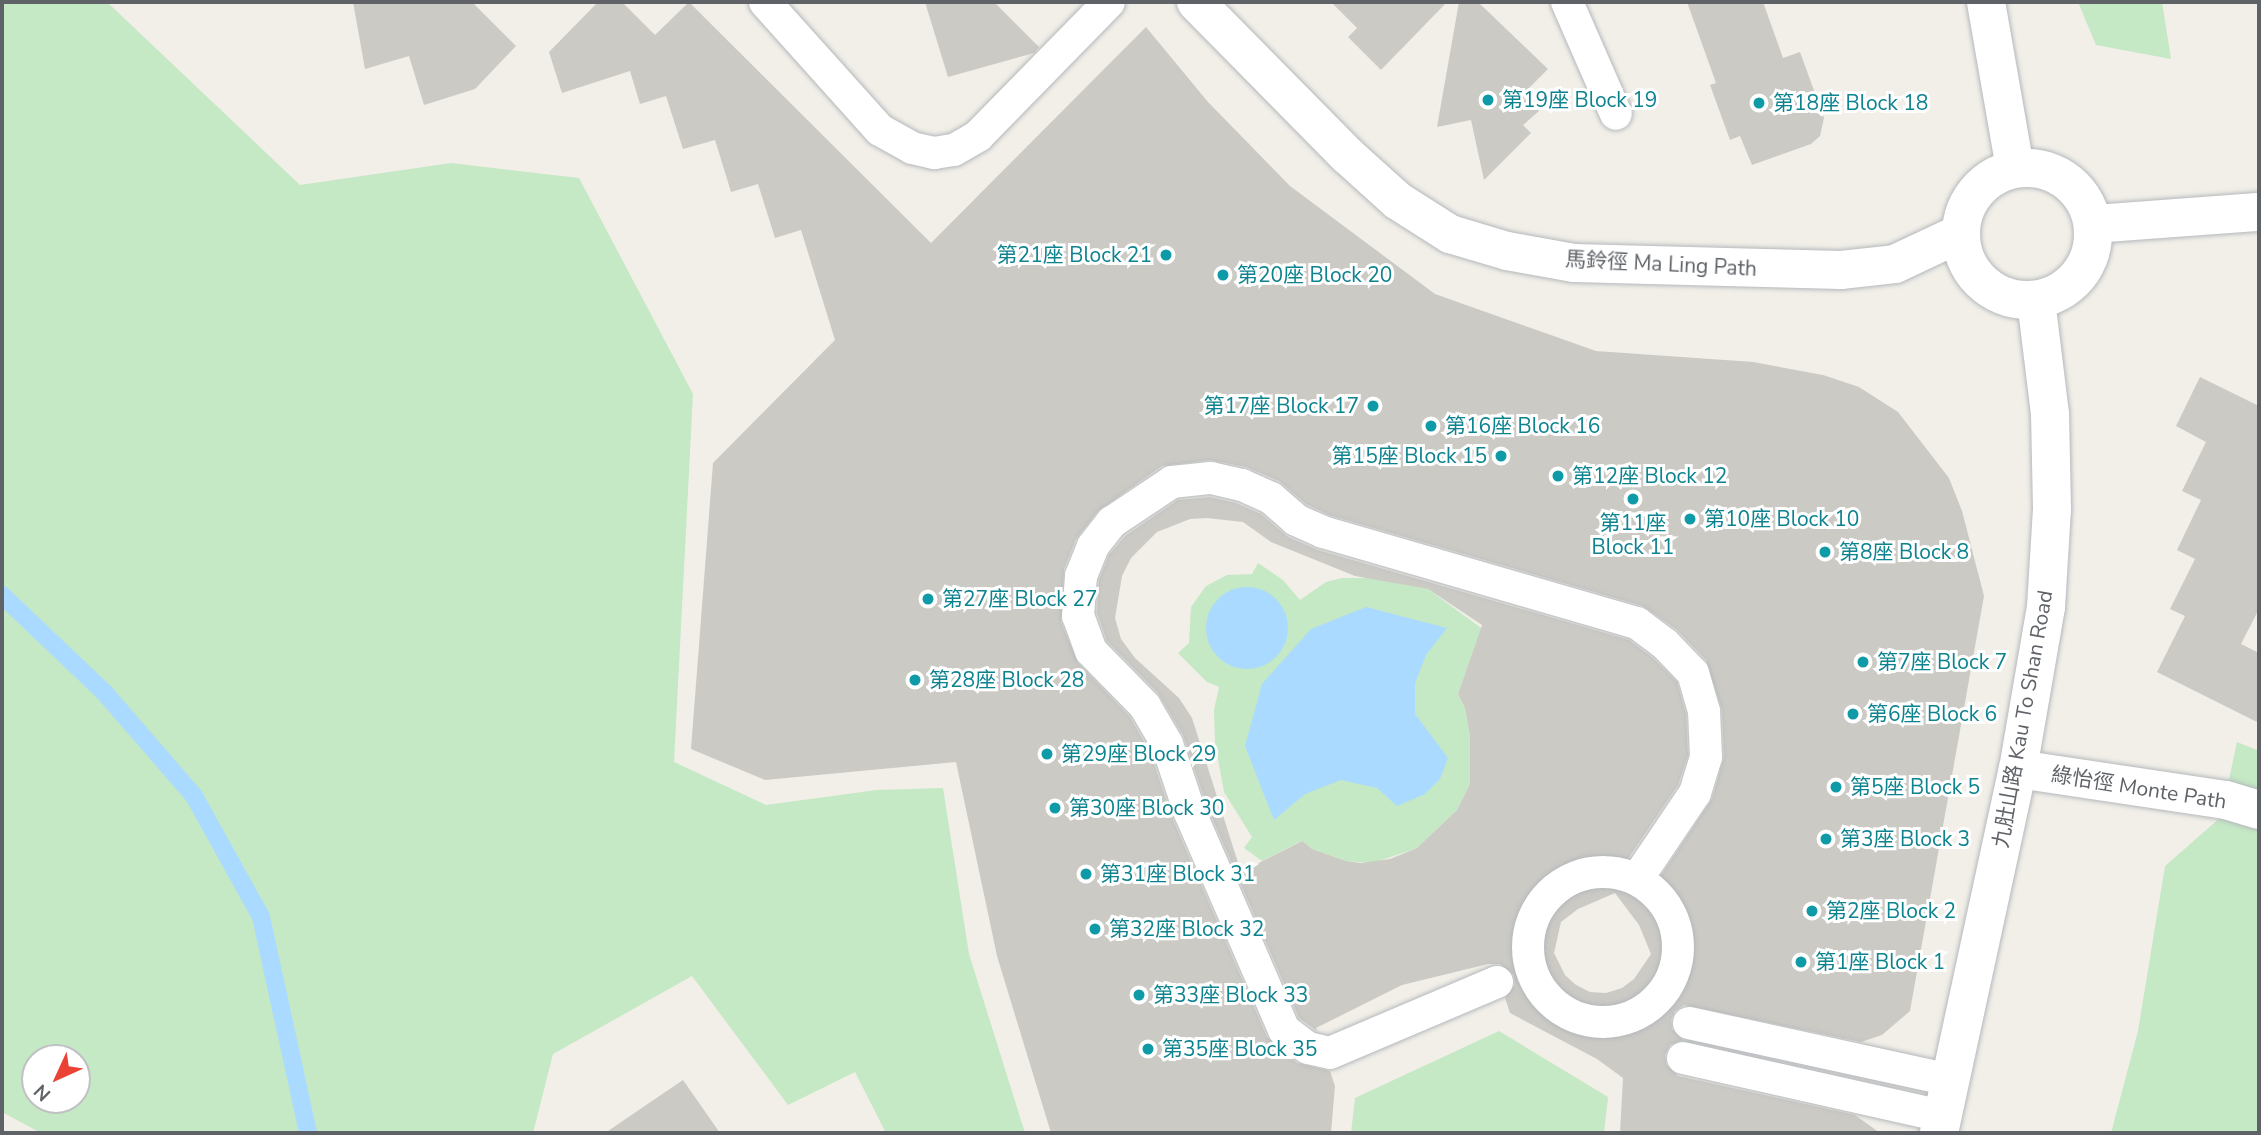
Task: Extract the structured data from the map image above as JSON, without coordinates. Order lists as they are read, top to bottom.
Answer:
{
  "streets": {
    "street": ["馬鈴徑 Ma Ling Path", "九肚山路 Kau To Shan Road", "綠怡徑 Monte Path"]
  },
  "crossings": [
    ["馬鈴徑 Ma Ling Path", "九肚山路 Kau To Shan Road"],
    ["九肚山路 Kau To Shan Road", "綠怡徑 Monte Path"]
  ],
  "places": [
    "第19座 Block 19",
    "第18座 Block 18",
    "第21座 Block 21",
    "第20座 Block 20",
    "第17座 Block 17",
    "第16座 Block 16",
    "第15座 Block 15",
    "第12座 Block 12",
    "第11座 Block 11",
    "第10座 Block 10",
    "第8座 Block 8",
    "第27座 Block 27",
    "第7座 Block 7",
    "第28座 Block 28",
    "第6座 Block 6",
    "第29座 Block 29",
    "第5座 Block 5",
    "第30座 Block 30",
    "第3座 Block 3",
    "第31座 Block 31",
    "第2座 Block 2",
    "第32座 Block 32",
    "第1座 Block 1",
    "第33座 Block 33",
    "第35座 Block 35"
  ],
  "north": "bottom left"
}
